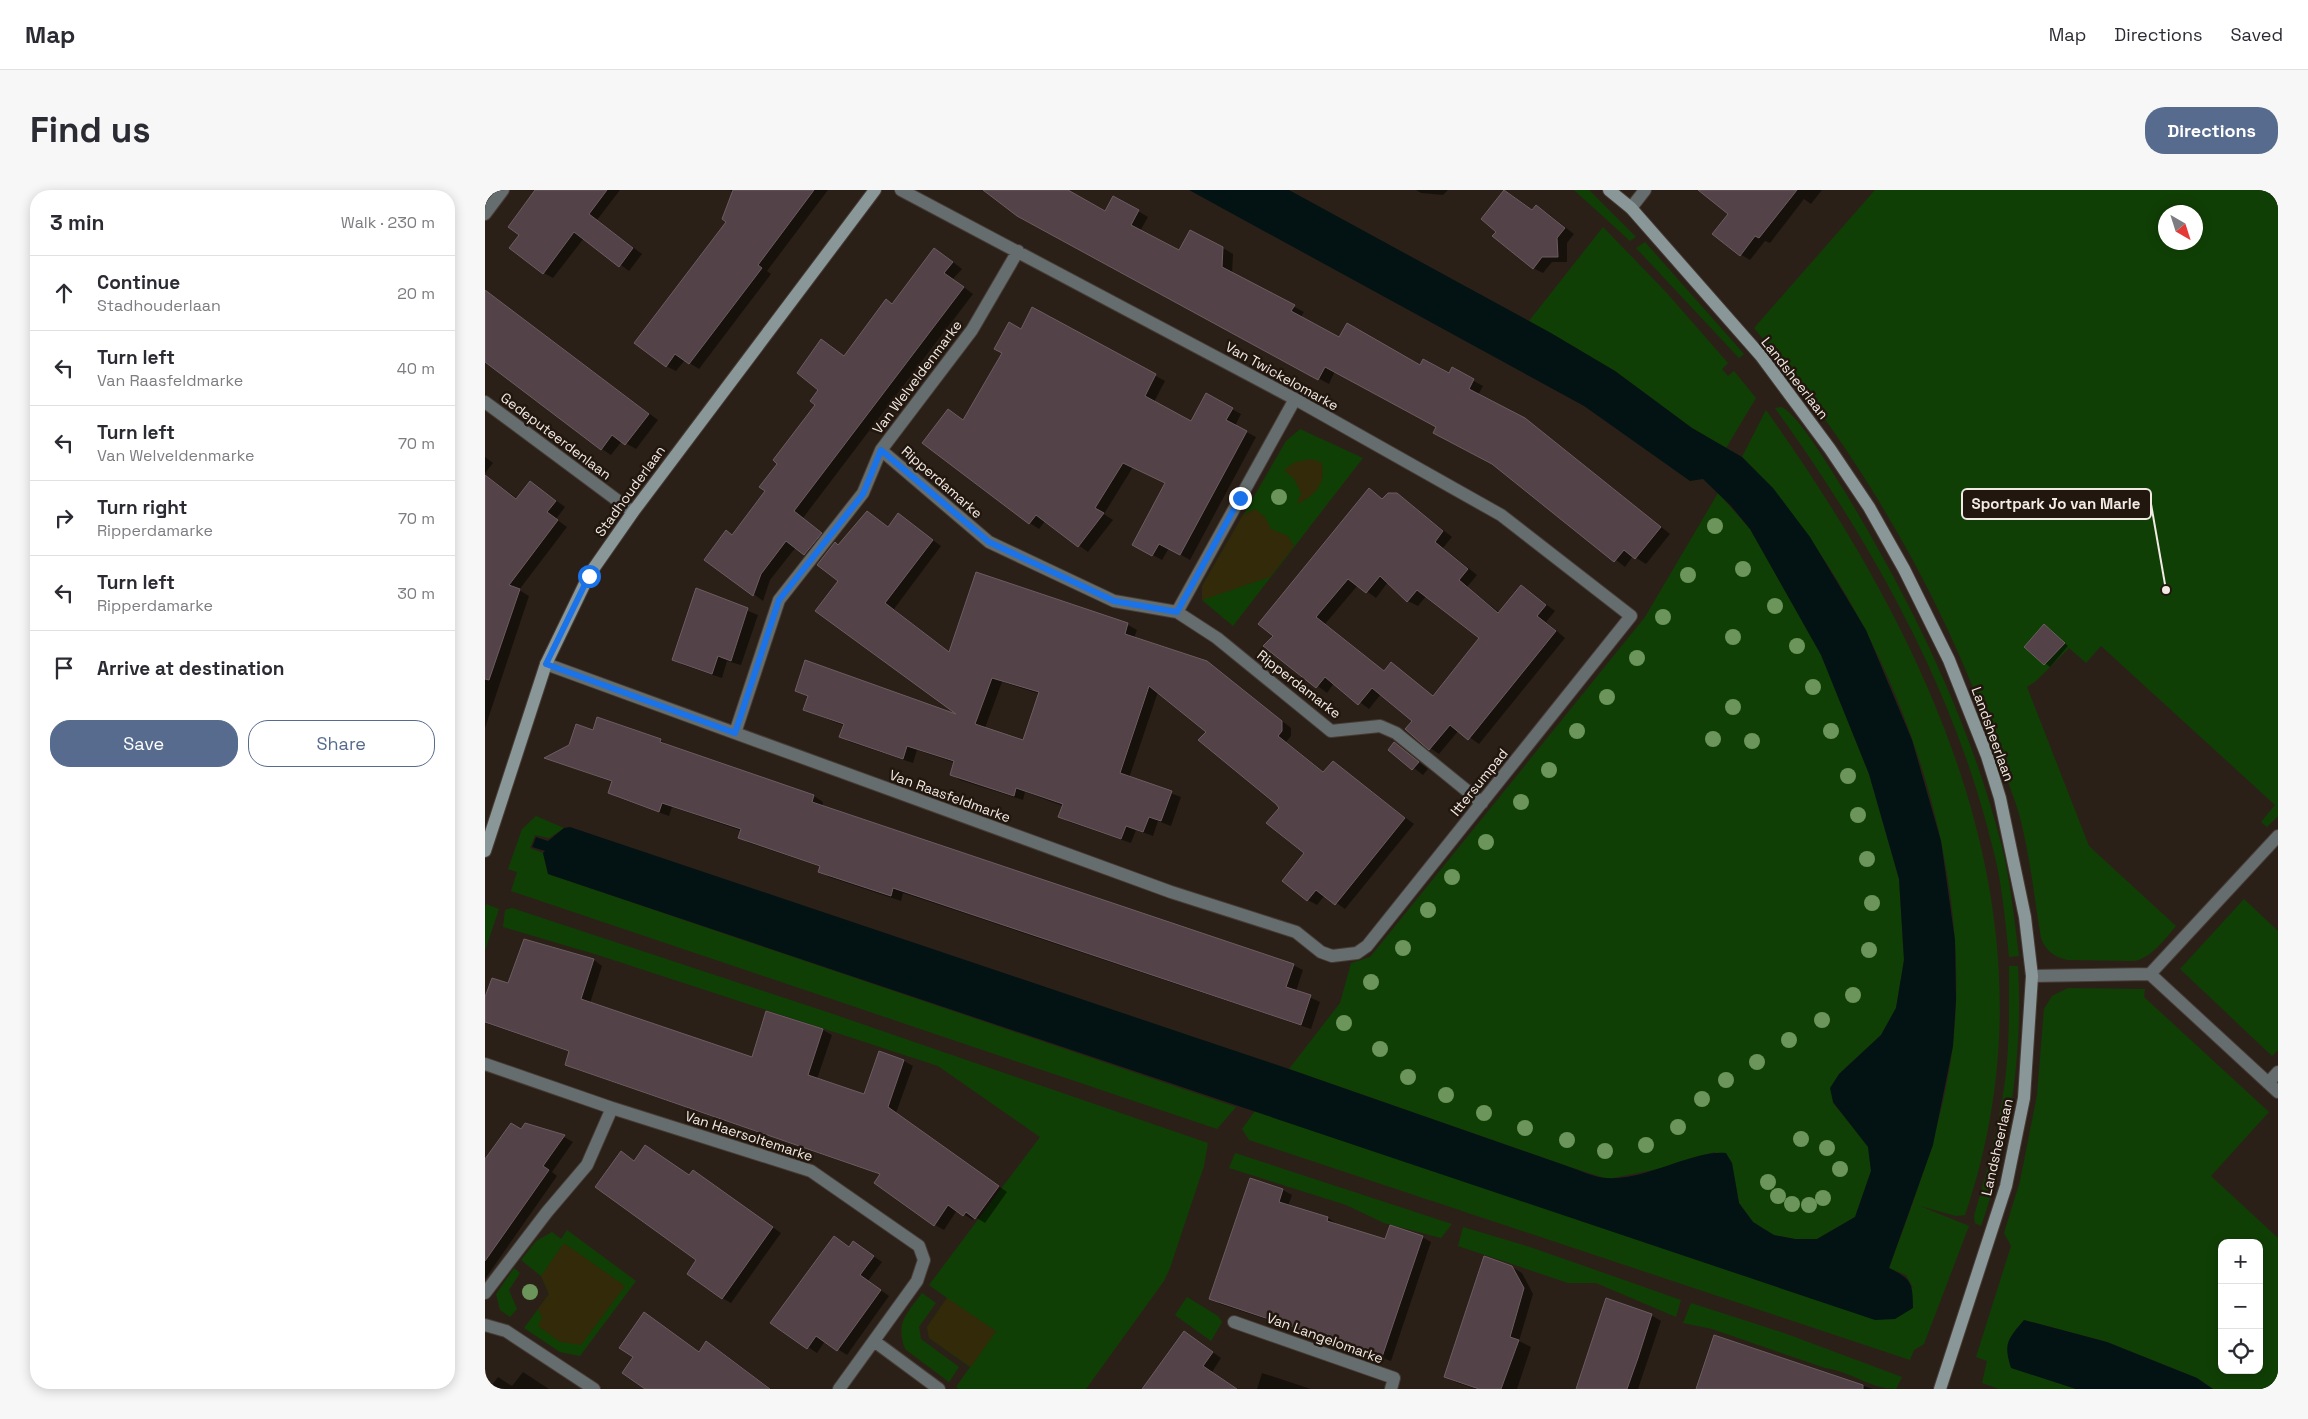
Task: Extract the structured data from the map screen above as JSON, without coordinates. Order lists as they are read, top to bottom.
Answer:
{
  "streets": {
    "street": [
      "Van Twickelomarke",
      "Van Welveldenmarke",
      "Landsheerlaan",
      "Gedeputeerdenlaan",
      "Ripperdamarke",
      "Stadhouderlaan",
      "Ittersumpad",
      "Van Raasfeldmarke",
      "Van Haersoltemarke",
      "Van Langelomarke"
    ]
  },
  "crossings": [
    ["Van Twickelomarke", "Van Welveldenmarke"],
    ["Van Twickelomarke", "Ittersumpad"],
    ["Van Welveldenmarke", "Ripperdamarke"],
    ["Van Welveldenmarke", "Van Raasfeldmarke"],
    ["Gedeputeerdenlaan", "Stadhouderlaan"],
    ["Ripperdamarke", "Ittersumpad"],
    ["Stadhouderlaan", "Van Raasfeldmarke"],
    ["Ittersumpad", "Van Raasfeldmarke"]
  ],
  "places": ["Sportpark Jo van Marle"],
  "north": "bottom right",
  "page": {
    "header": "Map",
    "nav": ["Map", "Directions", "Saved"],
    "buttons": [
      "Directions",
      ["Save", "Share"]
    ],
    "title": "Find us",
    "heading": ["3 min", "Walk · 230 m"],
    "list": [
      ["Continue", "Stadhouderlaan", "20 m"],
      ["Turn left", "Van Raasfeldmarke", "40 m"],
      ["Turn left", "Van Welveldenmarke", "70 m"],
      ["Turn right", "Ripperdamarke", "70 m"],
      ["Turn left", "Ripperdamarke", "30 m"],
      "Arrive at destination"
    ],
    "map_buttons": ["+", "−"]
  }
}
